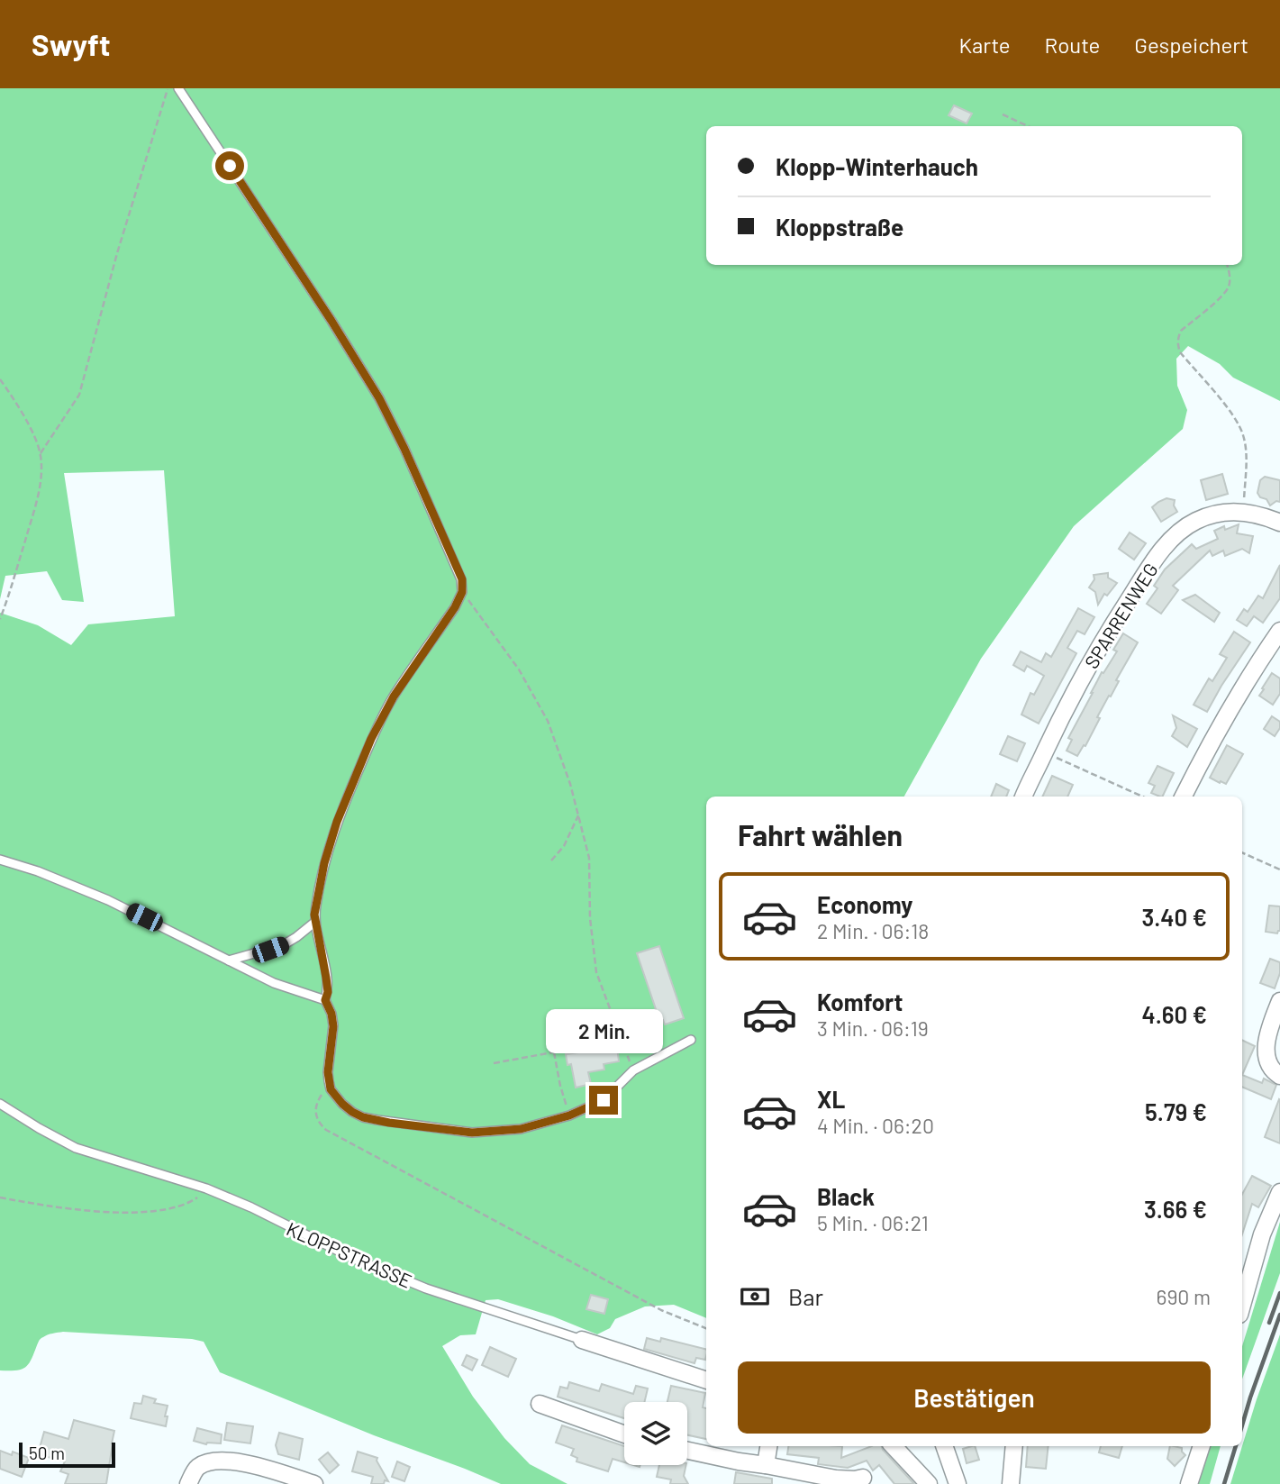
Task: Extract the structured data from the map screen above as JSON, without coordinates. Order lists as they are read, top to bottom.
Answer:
{
  "streets": {
    "street": ["SPARRENWEG", "KLOPPSTRASSE"]
  },
  "scale_bar": "50 m",
  "page": {
    "header": "Swyft",
    "nav": ["Karte", "Route", "Gespeichert"],
    "banner": ["Klopp-Winterhauch", "Kloppstraße"],
    "heading": "Fahrt wählen",
    "list": [
      {
        "name": "Economy",
        "note": "2 Min. · 06:18",
        "value": "3.40 €"
      },
      {
        "name": "Komfort",
        "note": "3 Min. · 06:19",
        "value": "4.60 €"
      },
      {
        "name": "XL",
        "note": "4 Min. · 06:20",
        "value": "5.79 €"
      },
      {
        "name": "Black",
        "note": "5 Min. · 06:21",
        "value": "3.66 €"
      }
    ],
    "bubble": "2 Min.",
    "pay": ["Bar", "690 m"],
    "buttons": "Bestätigen",
    "scale": "50 m"
  }
}
